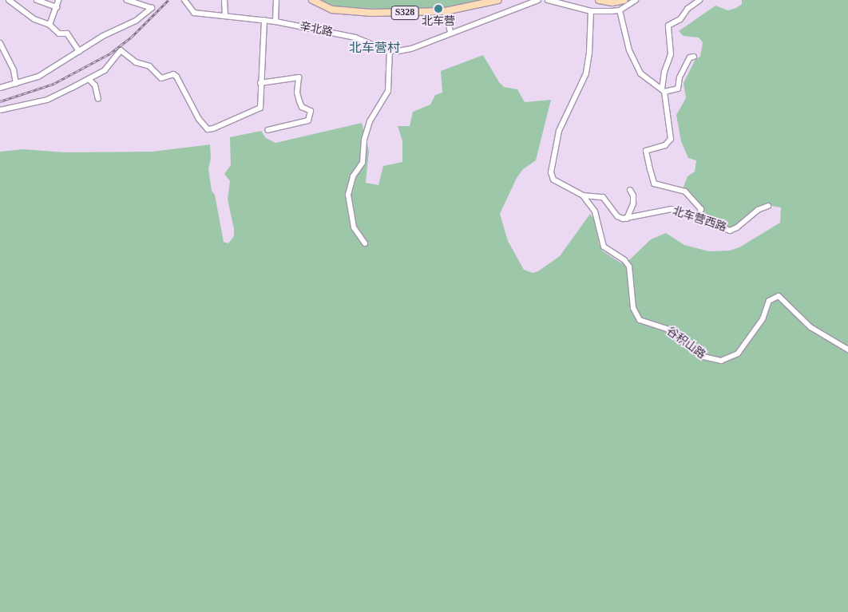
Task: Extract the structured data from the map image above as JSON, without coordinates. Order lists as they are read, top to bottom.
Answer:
{
  "streets": {
    "main road": ["S328"],
    "street": ["辛北路", "北车营西路", "谷积山路"]
  },
  "districts": ["北车营村"],
  "places": ["北车营"]
}
